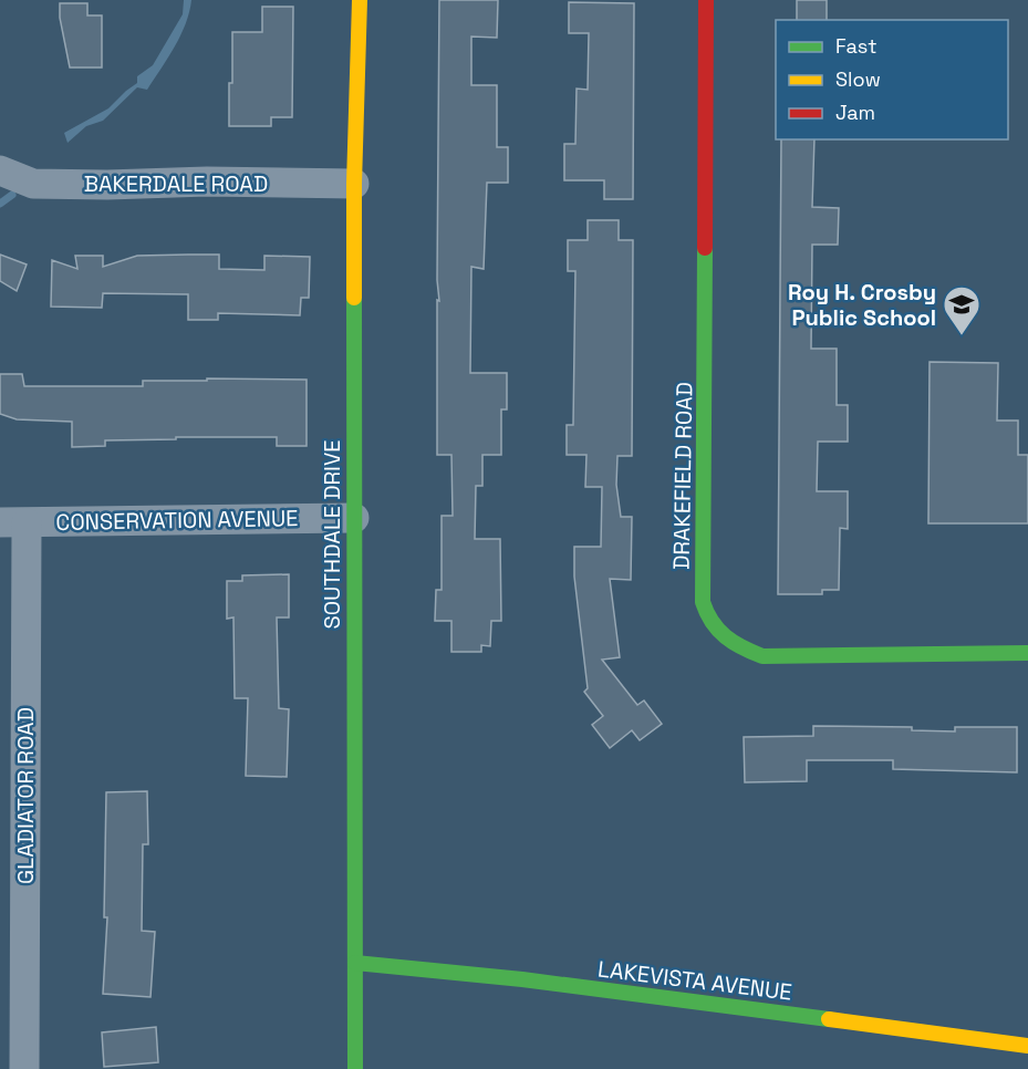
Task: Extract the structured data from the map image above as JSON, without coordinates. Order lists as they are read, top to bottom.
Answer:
{
  "streets": {
    "street": [
      "BAKERDALE ROAD",
      "DRAKEFIELD ROAD",
      "CONSERVATION AVENUE",
      "SOUTHDALE DRIVE",
      "GLADIATOR ROAD",
      "LAKEVISTA AVENUE"
    ]
  },
  "crossings": [
    ["BAKERDALE ROAD", "SOUTHDALE DRIVE"],
    ["CONSERVATION AVENUE", "SOUTHDALE DRIVE"],
    ["CONSERVATION AVENUE", "GLADIATOR ROAD"],
    ["SOUTHDALE DRIVE", "LAKEVISTA AVENUE"]
  ],
  "places": {
    "school or university": ["Roy H. Crosby Public School"]
  },
  "legend": ["Fast", "Slow", "Jam"]
}
